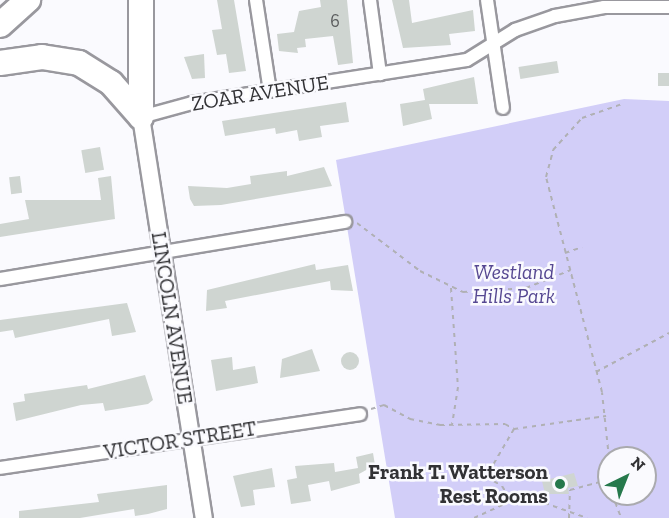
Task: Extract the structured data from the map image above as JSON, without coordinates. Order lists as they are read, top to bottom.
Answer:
{
  "streets": {
    "street": ["ZOAR AVENUE", "LINCOLN AVENUE", "VICTOR STREET"]
  },
  "crossings": [
    ["ZOAR AVENUE", "LINCOLN AVENUE"],
    ["LINCOLN AVENUE", "VICTOR STREET"]
  ],
  "parks": ["Westland Hills Park"],
  "places": ["Frank T. Watterson Rest Rooms"],
  "house_numbers": ["6"],
  "north": "top right"
}
